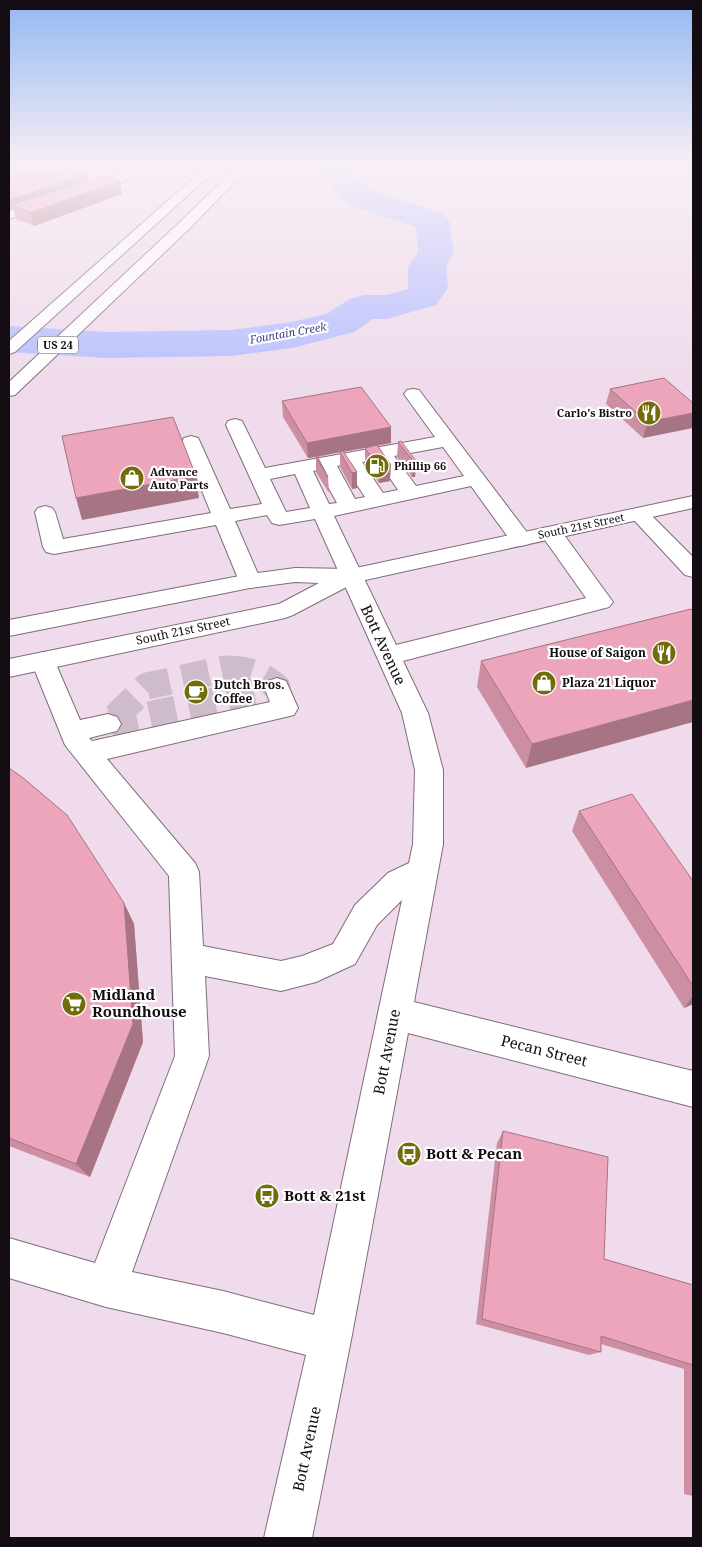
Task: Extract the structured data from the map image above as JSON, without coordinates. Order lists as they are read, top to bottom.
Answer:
{
  "streets": {
    "main road": [
      "US 24",
      "South 21st Street",
      "Bott Avenue",
      "Pecan Street"
    ]
  },
  "crossings": [
    ["South 21st Street", "Bott Avenue"],
    ["Bott Avenue", "Pecan Street"]
  ],
  "water": ["Fountain Creek"],
  "places": {
    "restaurant": ["Carlo's Bistro", "House of Saigon"],
    "fuel station": ["Phillip 66"],
    "shop": ["Advance Auto Parts", "Plaza 21 Liquor"],
    "cafe": ["Dutch Bros. Coffee"],
    "supermarket": ["Midland Roundhouse"],
    "bus stop": ["Bott & Pecan", "Bott & 21st"]
  }
}
